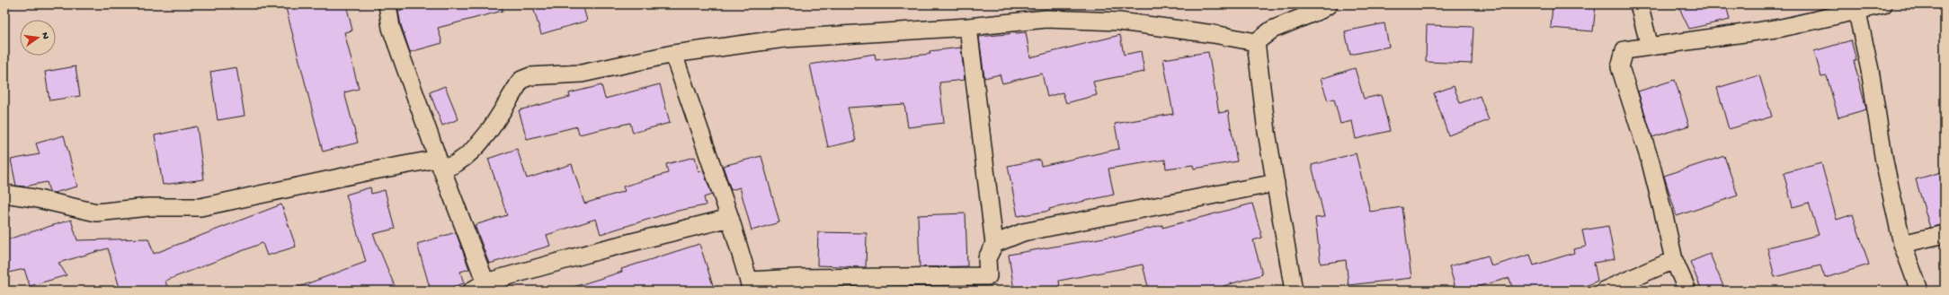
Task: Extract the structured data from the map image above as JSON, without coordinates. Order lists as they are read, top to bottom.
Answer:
{
  "north": "right"
}
